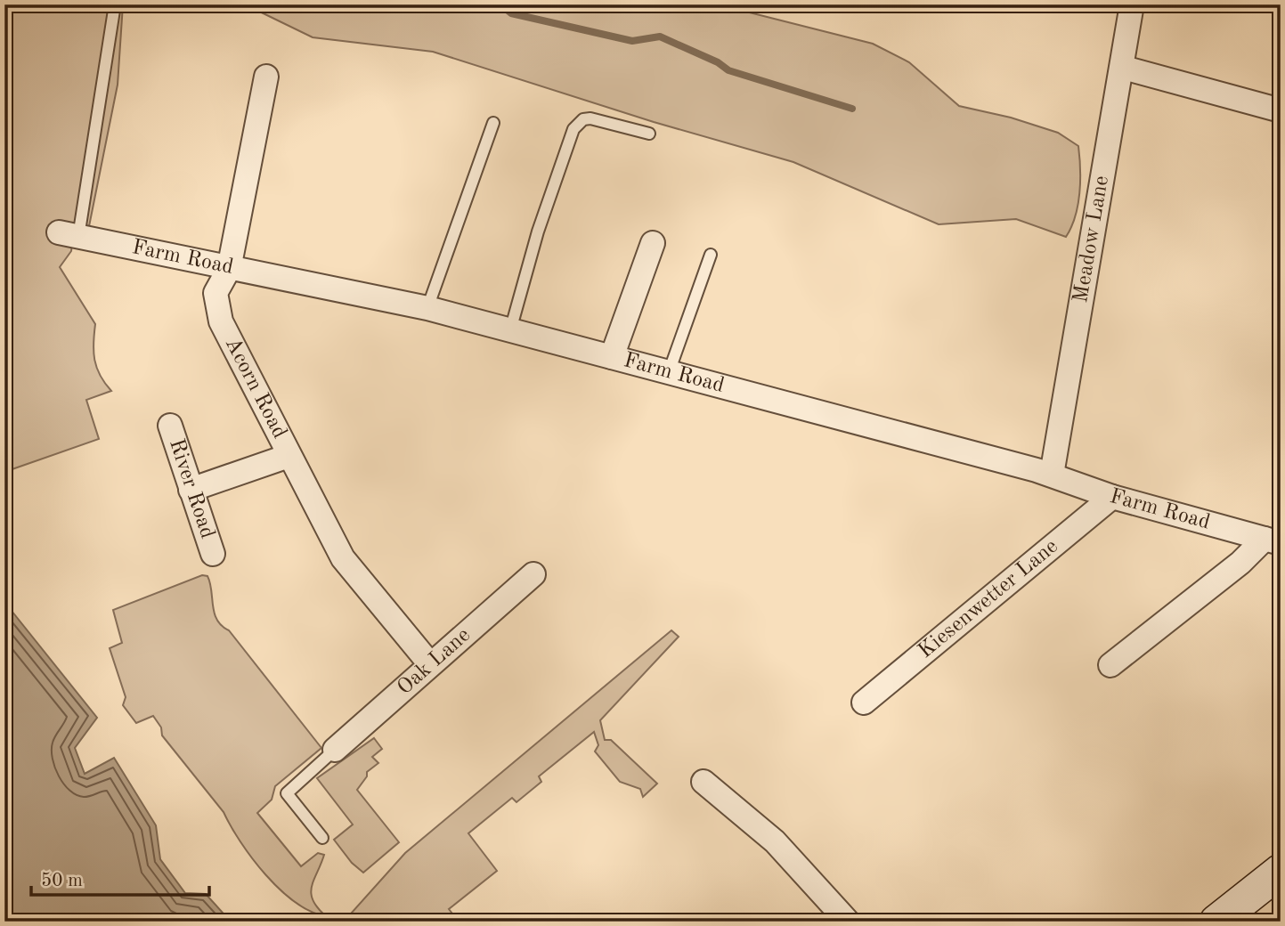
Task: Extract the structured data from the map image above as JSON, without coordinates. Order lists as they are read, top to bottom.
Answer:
{
  "streets": {
    "street": [
      "Meadow Lane",
      "Farm Road",
      "Acorn Road",
      "River Road",
      "Kiesenwetter Lane",
      "Oak Lane"
    ]
  },
  "crossings": [
    ["Meadow Lane", "Farm Road"],
    ["Farm Road", "Acorn Road"],
    ["Farm Road", "Kiesenwetter Lane"],
    ["Acorn Road", "Oak Lane"]
  ],
  "scale_bar": "50 m"
}
